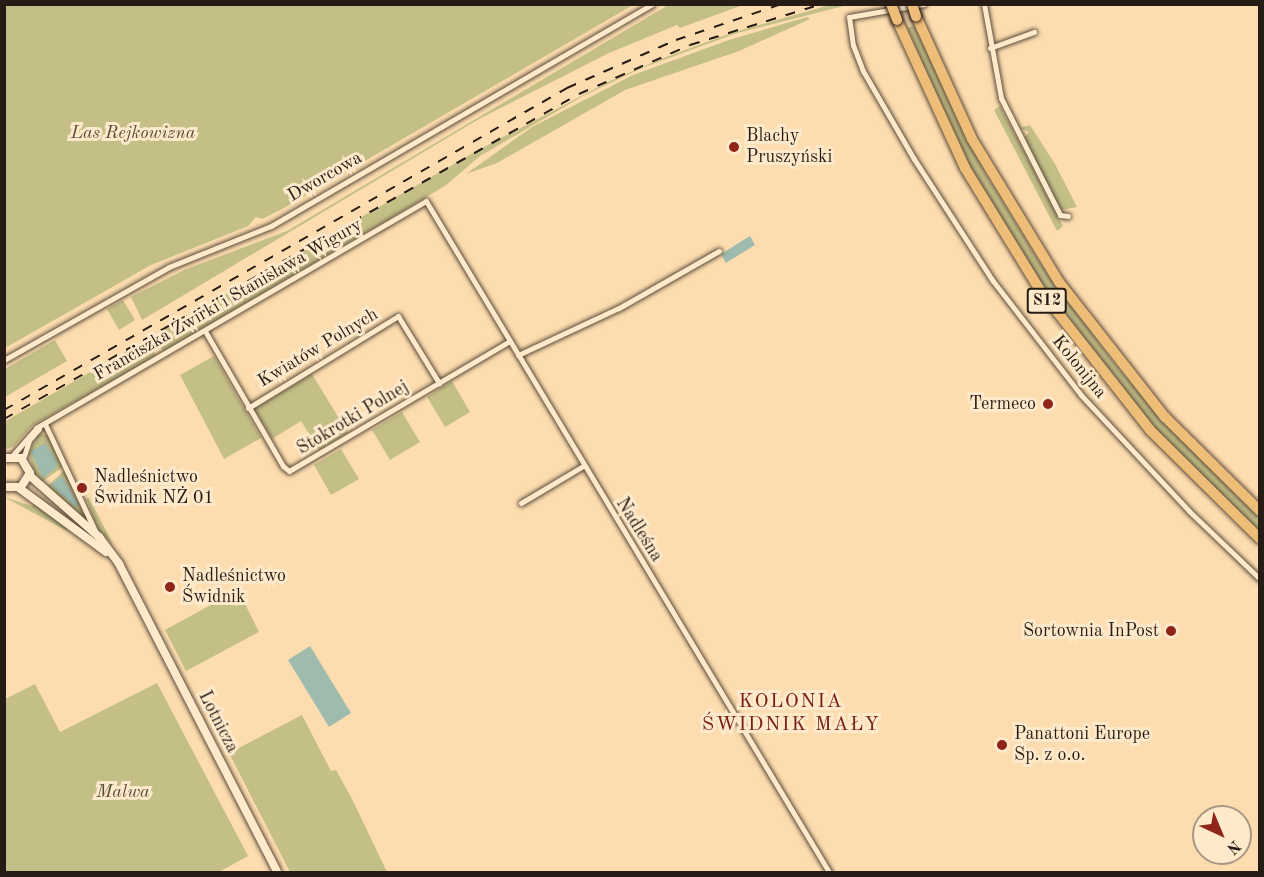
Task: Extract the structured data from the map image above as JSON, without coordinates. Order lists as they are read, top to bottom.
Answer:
{
  "streets": {
    "highway": ["S12"],
    "main road": ["Lotnicza"],
    "street": [
      "Dworcowa",
      "Franciszka Żwirki i Stanisława Wigury",
      "Kwiatów Polnych",
      "Kolonijna",
      "Stokrotki Polnej",
      "Nadleśna"
    ]
  },
  "crossings": [
    ["Franciszka Żwirki i Stanisława Wigury", "Stokrotki Polnej"],
    ["Franciszka Żwirki i Stanisława Wigury", "Nadleśna"],
    ["Kwiatów Polnych", "Stokrotki Polnej"],
    ["Stokrotki Polnej", "Nadleśna"]
  ],
  "districts": ["KOLONIA ŚWIDNIK MAŁY"],
  "parks": ["Las Rejkowizna", "Malwa"],
  "places": [
    "Blachy Pruszyński",
    "Termeco",
    "Nadleśnictwo Świdnik NŻ 01",
    "Nadleśnictwo Świdnik",
    "Sortownia InPost",
    "Panattoni Europe Sp. z o.o."
  ],
  "north": "bottom right"
}
